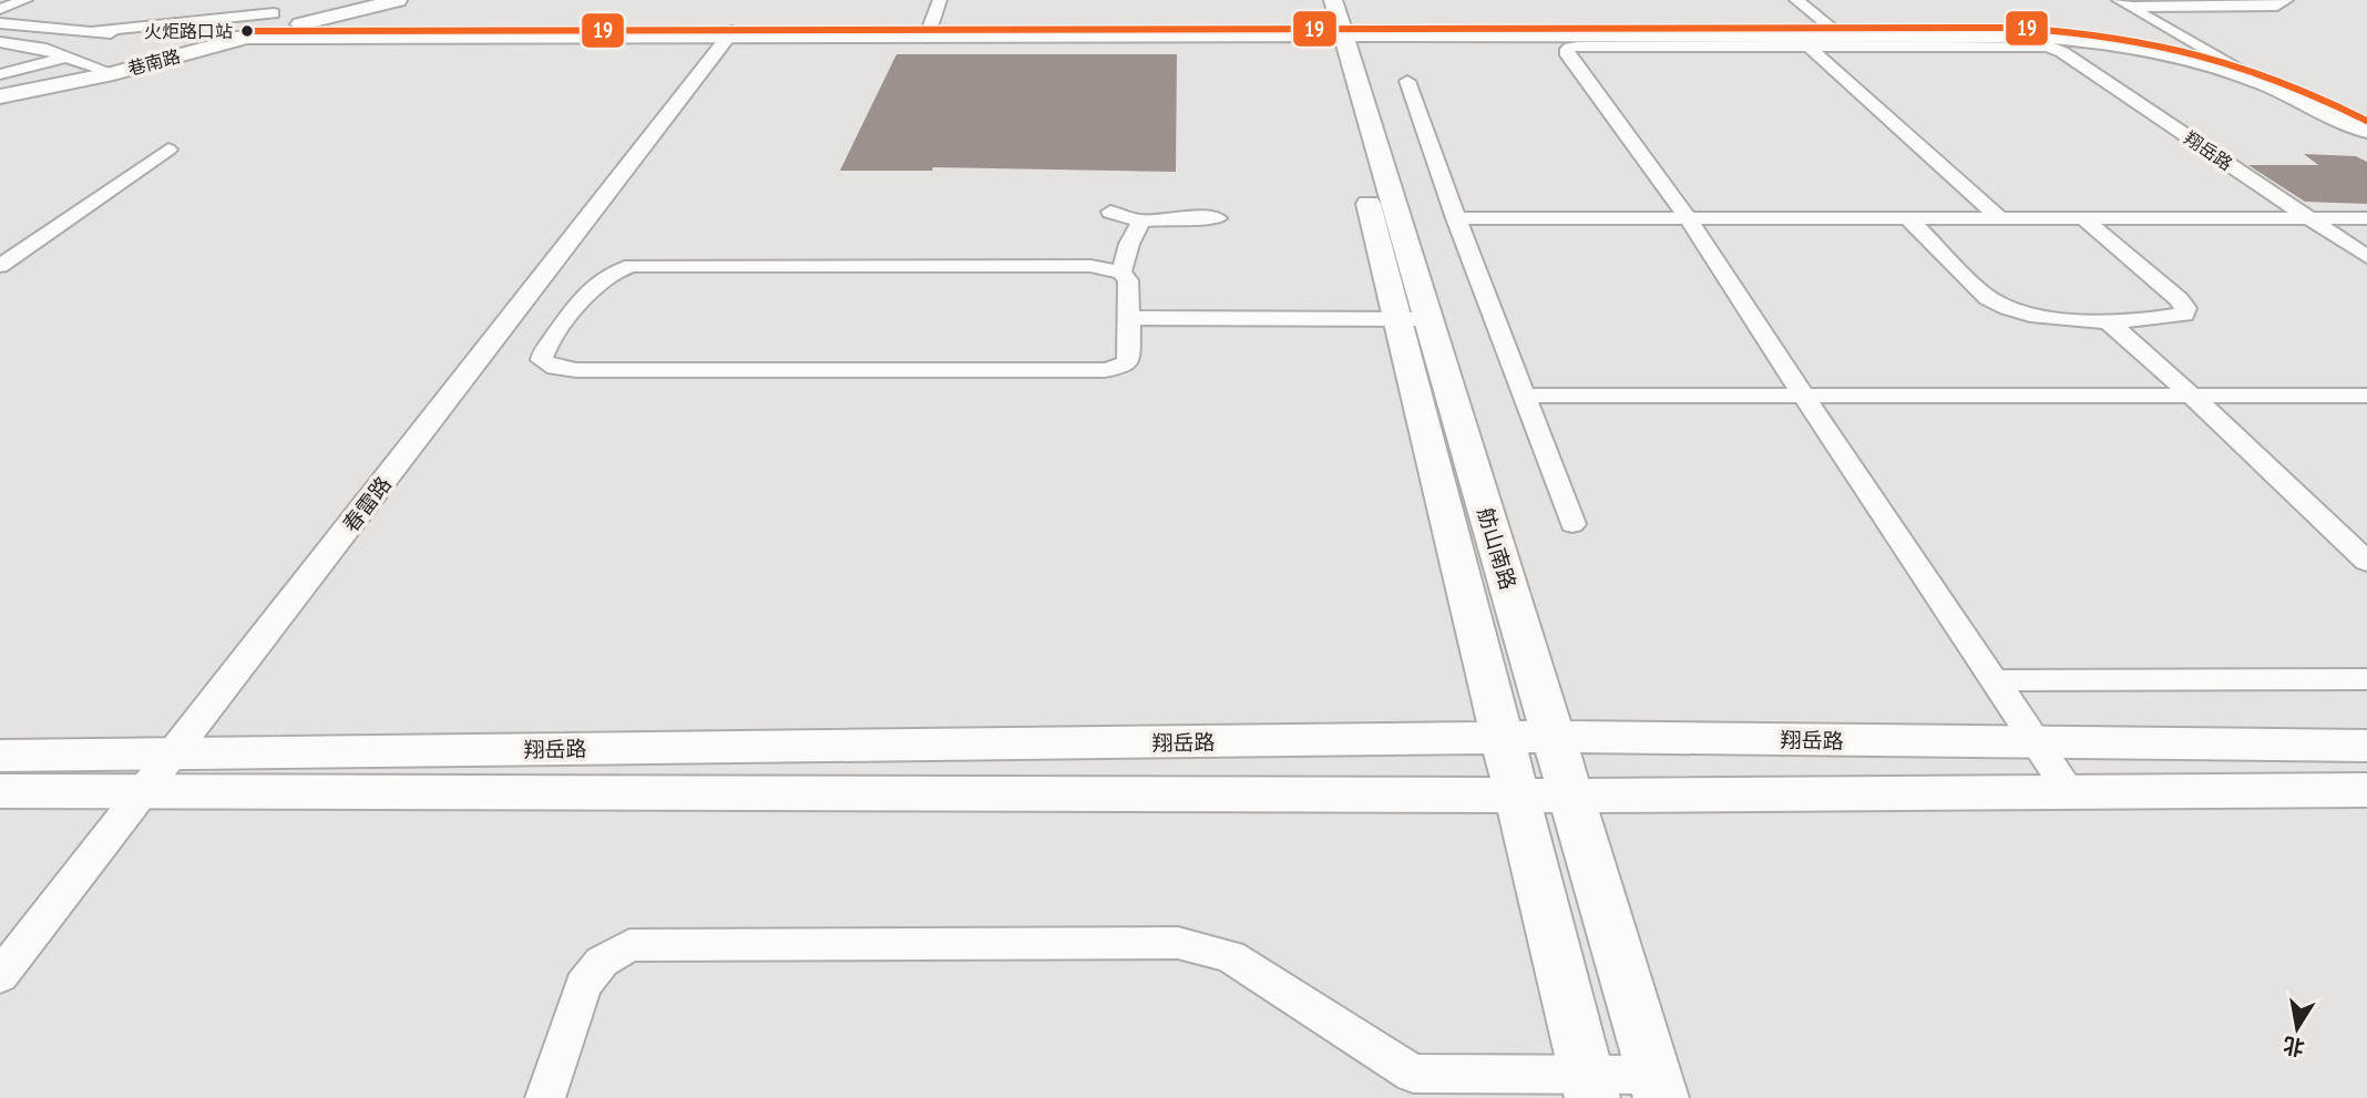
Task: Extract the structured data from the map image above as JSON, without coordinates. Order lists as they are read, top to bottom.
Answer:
{
  "streets": {
    "street": [
      "巷南路",
      "翔岳路",
      "春雷路",
      "舫山南路"
    ]
  },
  "crossings": [
    ["翔岳路", "春雷路"],
    ["翔岳路", "舫山南路"]
  ],
  "places": ["火炬路口站"],
  "lines": ["transit line 19"],
  "north": "bottom"
}
